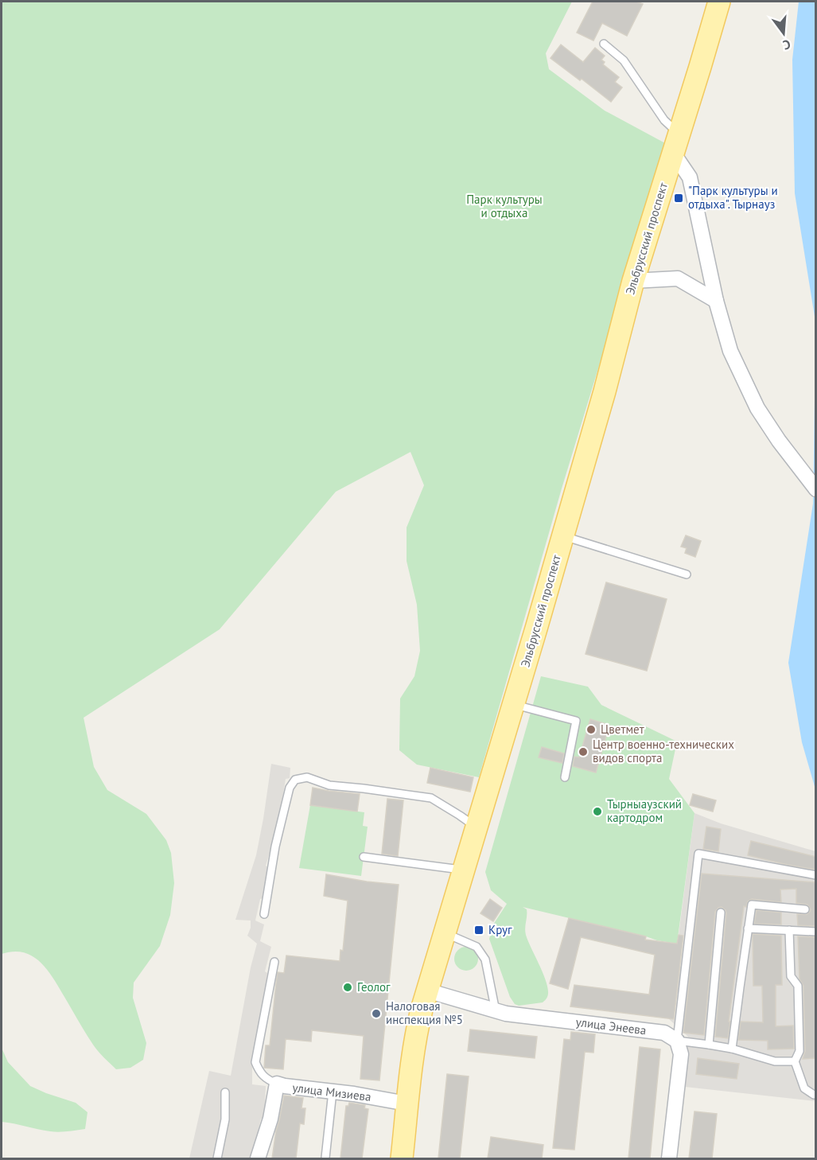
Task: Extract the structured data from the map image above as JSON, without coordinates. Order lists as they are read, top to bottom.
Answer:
{
  "streets": {
    "main road": ["Эльбрусский проспект"],
    "street": ["улица Энеева", "улица Мизиева"]
  },
  "crossings": [
    ["Эльбрусский проспект", "улица Энеева"],
    ["Эльбрусский проспект", "улица Мизиева"]
  ],
  "parks": ["Парк культуры и отдыха"],
  "places": {
    "transit": ["\"Парк культуры и отдыха\". Тырнауз", "Круг"],
    "other": [
      "Цветмет",
      "Центр военно-технических видов спорта",
      "Тырныаузский картодром",
      "Геолог",
      "Налоговая инспекция №5"
    ]
  },
  "north": "bottom"
}
